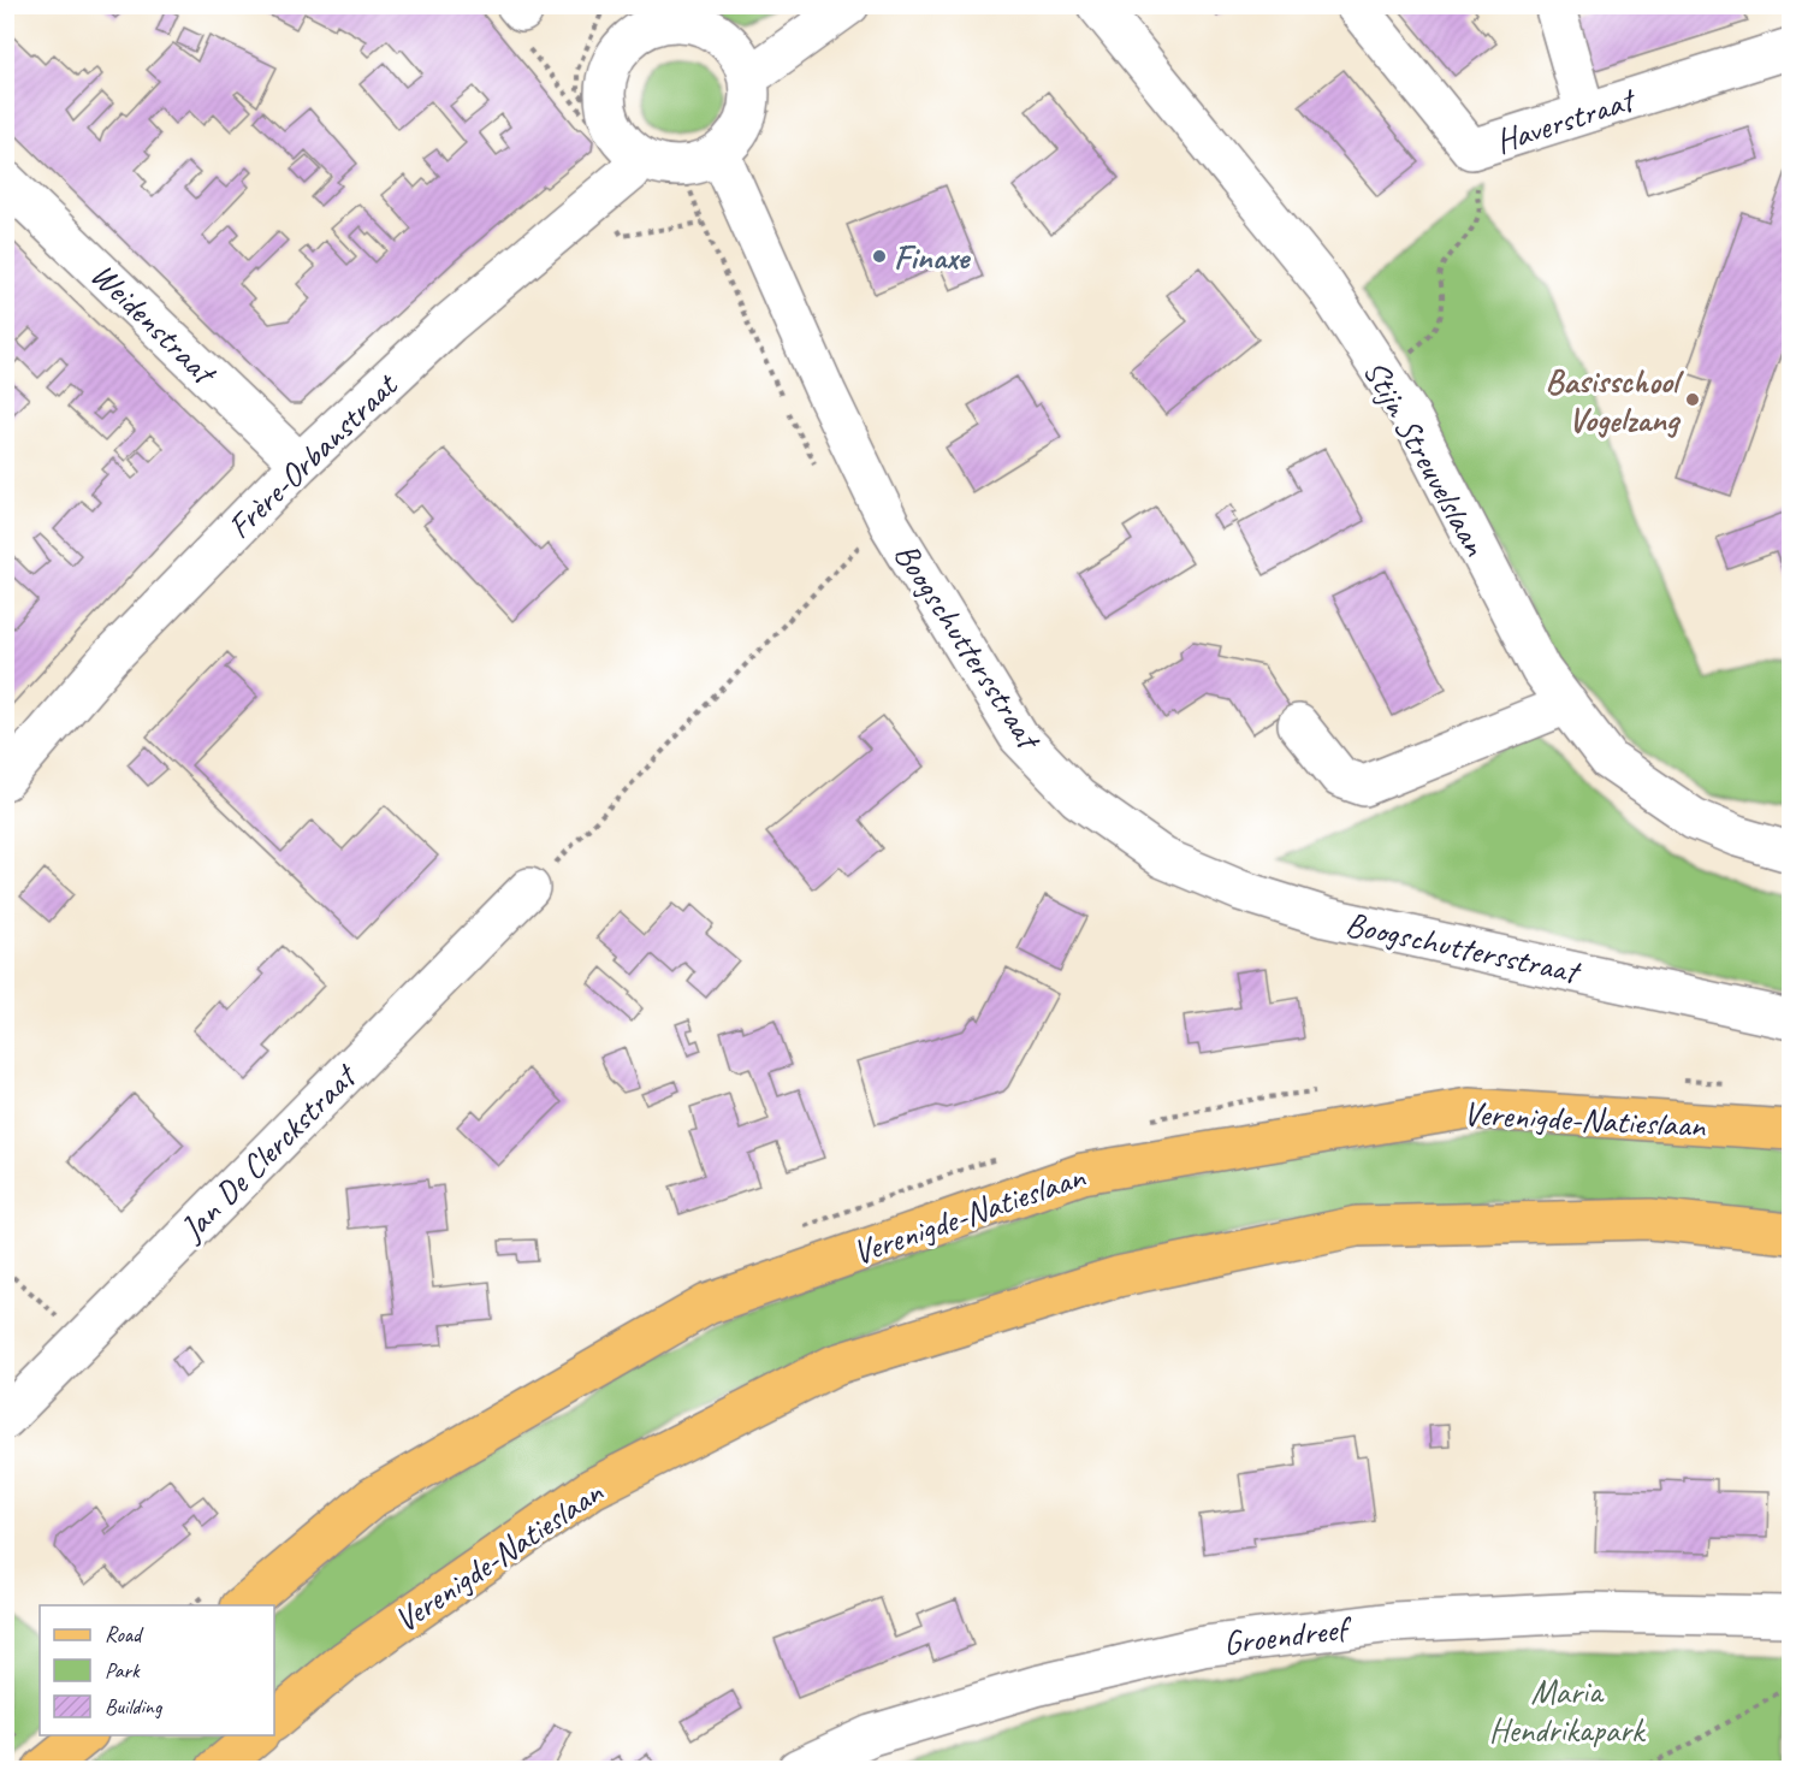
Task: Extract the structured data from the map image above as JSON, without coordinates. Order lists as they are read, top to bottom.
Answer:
{
  "streets": {
    "main road": ["Verenigde-Natieslaan"],
    "street": [
      "Haverstraat",
      "Weidenstraat",
      "Frère-Orbanstraat",
      "Stijn Streuvelslaan",
      "Boogschuttersstraat",
      "Jan De Clerckstraat",
      "Groendreef"
    ]
  },
  "crossings": [
    ["Weidenstraat", "Frère-Orbanstraat"],
    ["Frère-Orbanstraat", "Boogschuttersstraat"]
  ],
  "parks": ["Maria Hendrikapark"],
  "places": ["Finaxe", "Basisschool Vogelzang"],
  "legend": ["Road", "Park", "Building"]
}
